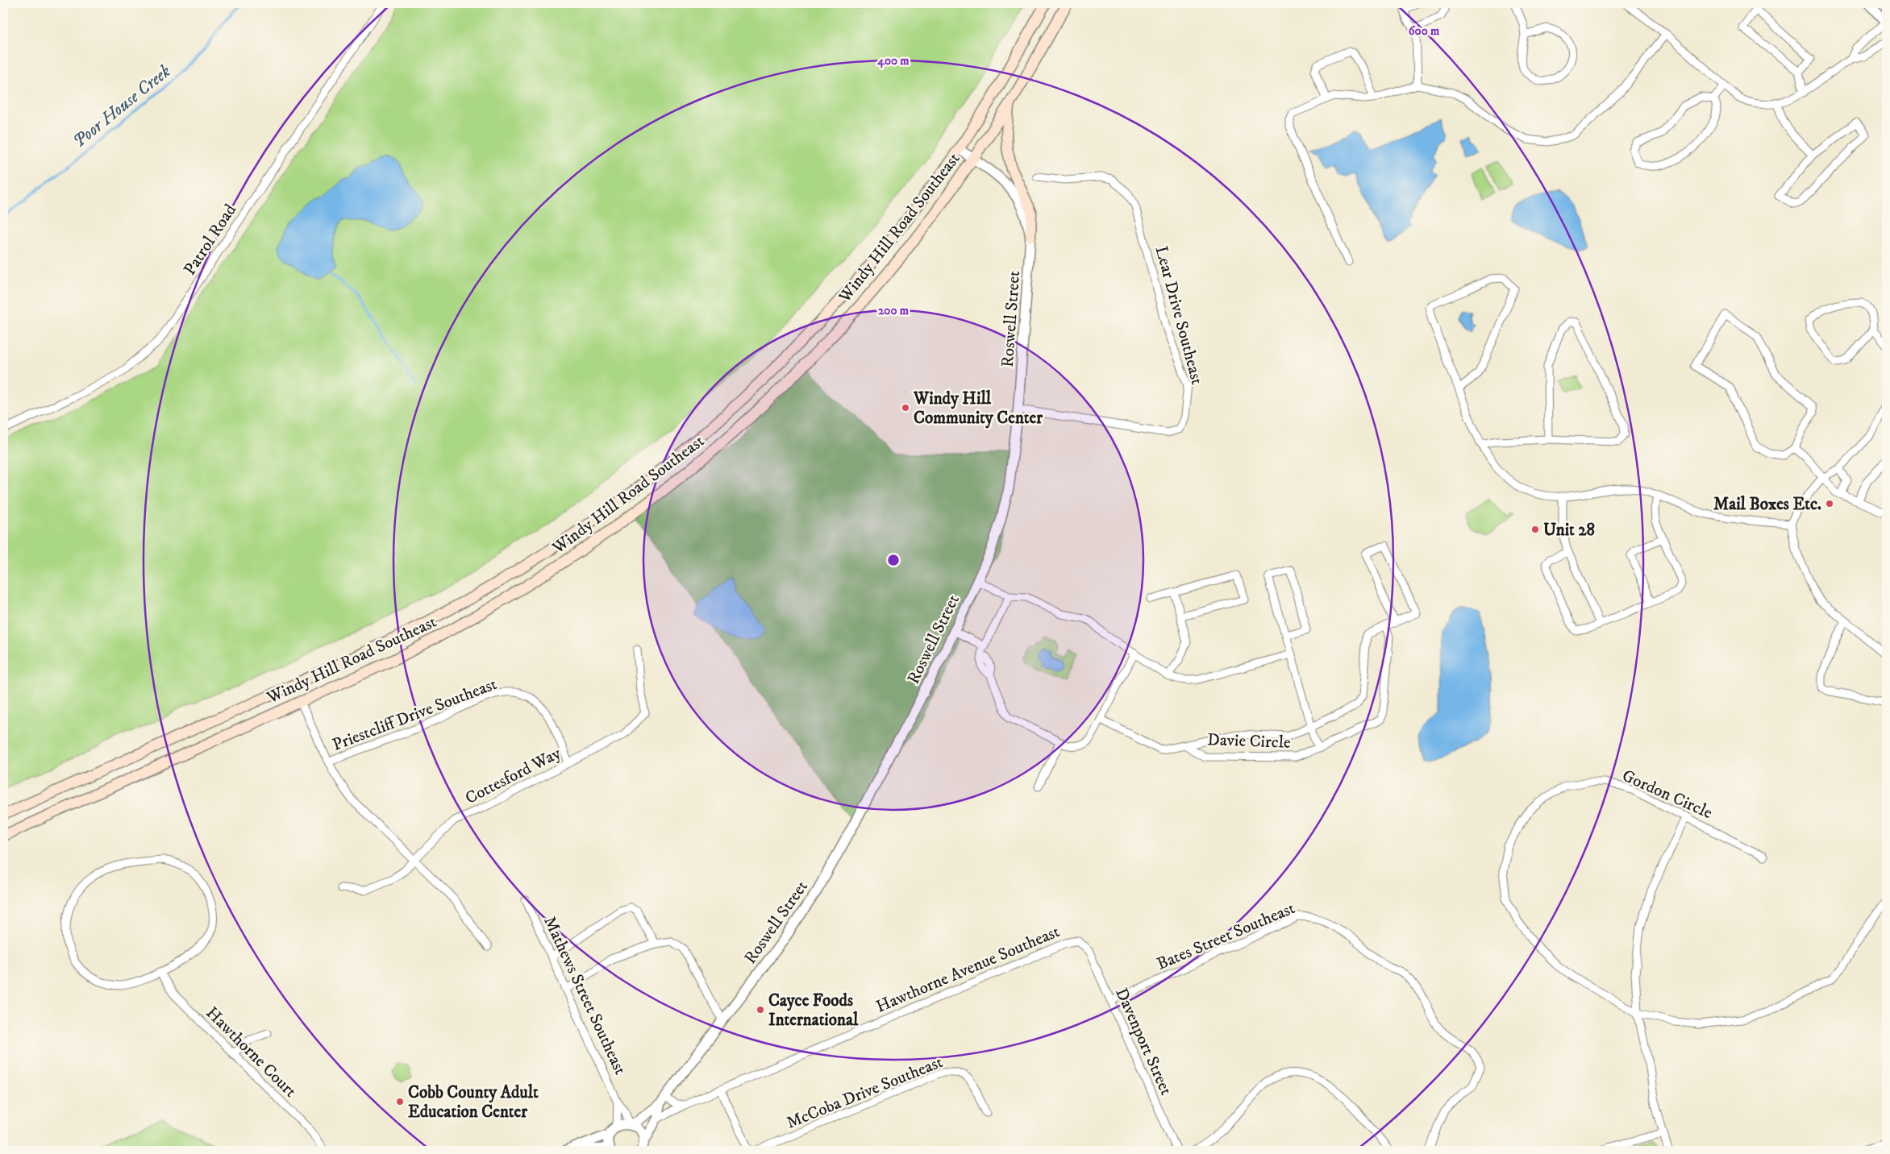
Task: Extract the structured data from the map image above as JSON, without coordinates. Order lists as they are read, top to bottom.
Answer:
{
  "streets": {
    "main road": ["Windy Hill Road Southeast"],
    "street": [
      "Patrol Road",
      "Lear Drive Southeast",
      "Roswell Street",
      "Priestcliff Drive Southeast",
      "Davie Circle",
      "Cottesford Way",
      "Gordon Circle",
      "Bates Street Southeast",
      "Hawthorne Avenue Southeast",
      "Mathews Street Southeast",
      "Davenport Street",
      "Hawthorne Court",
      "McCoba Drive Southeast"
    ]
  },
  "crossings": [
    ["Windy Hill Road Southeast", "Roswell Street"],
    ["Lear Drive Southeast", "Roswell Street"],
    ["Roswell Street", "Hawthorne Avenue Southeast"],
    ["Roswell Street", "Mathews Street Southeast"],
    ["Priestcliff Drive Southeast", "Cottesford Way"],
    ["Bates Street Southeast", "Davenport Street"],
    ["Hawthorne Avenue Southeast", "Davenport Street"]
  ],
  "water": ["Poor House Creek"],
  "places": [
    "Windy Hill Community Center",
    "Mail Boxes Etc.",
    "Unit 28",
    "Cayce Foods International",
    "Cobb County Adult Education Center"
  ],
  "rings": ["600 m", "400 m", "200 m"]
}
